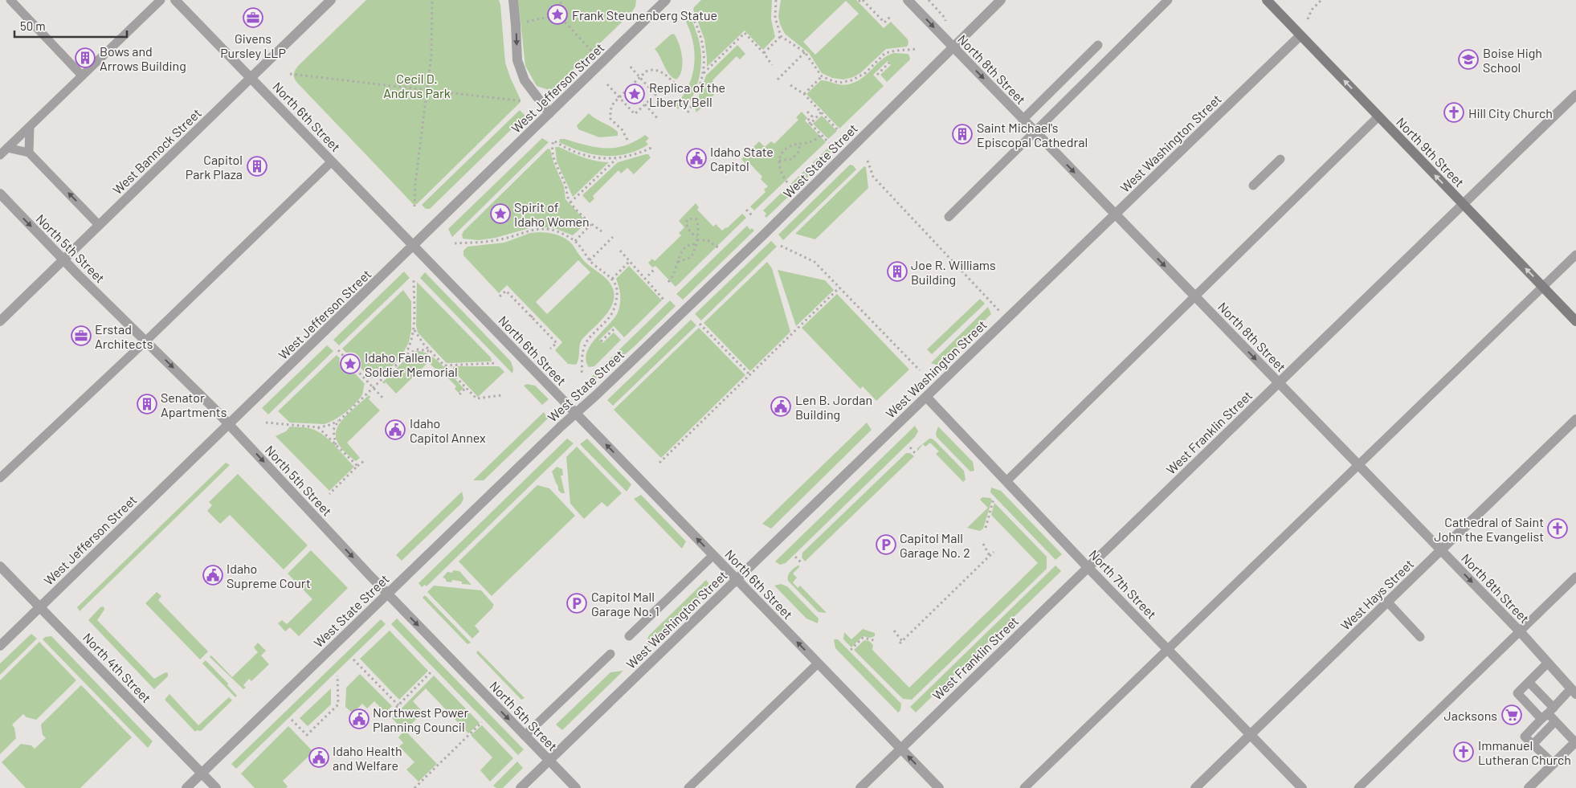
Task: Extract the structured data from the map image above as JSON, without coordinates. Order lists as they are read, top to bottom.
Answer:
{
  "streets": {
    "main road": ["North 9th Street"],
    "street": [
      "North 8th Street",
      "West Jefferson Street",
      "North 6th Street",
      "West Washington Street",
      "West Bannock Street",
      "West State Street",
      "North 5th Street",
      "West Franklin Street",
      "North 7th Street",
      "West Hays Street",
      "North 4th Street"
    ]
  },
  "crossings": [
    ["North 8th Street", "West Washington Street"],
    ["North 8th Street", "West State Street"],
    ["North 8th Street", "West Franklin Street"],
    ["North 8th Street", "West Hays Street"],
    ["West Jefferson Street", "North 6th Street"],
    ["West Jefferson Street", "North 5th Street"],
    ["West Jefferson Street", "North 4th Street"],
    ["North 6th Street", "West Washington Street"],
    ["North 6th Street", "West Bannock Street"],
    ["North 6th Street", "West State Street"],
    ["North 6th Street", "West Franklin Street"],
    ["West Washington Street", "North 9th Street"],
    ["West Washington Street", "North 5th Street"],
    ["West Washington Street", "North 7th Street"],
    ["West Bannock Street", "North 5th Street"],
    ["North 9th Street", "West Franklin Street"],
    ["West State Street", "North 5th Street"],
    ["West State Street", "North 4th Street"],
    ["West Franklin Street", "North 7th Street"],
    ["North 7th Street", "West Hays Street"]
  ],
  "one_way": ["North 8th Street", "North 9th Street", "North 5th Street"],
  "parks": ["Cecil D. Andrus Park"],
  "places": {
    "place": [
      "Frank Steunenberg Statue",
      "Replica of the Liberty Bell",
      "Spirit of Idaho Women",
      "Idaho Fallen Soldier Memorial"
    ],
    "office": ["Givens Pursley LLP", "Erstad Architects"],
    "building": [
      "Bows and Arrows Building",
      "Saint Michael's Episcopal Cathedral",
      "Capitol Park Plaza",
      "Joe R. Williams Building",
      "Senator Apartments"
    ],
    "school or university": ["Boise High School"],
    "church": ["Hill City Church", "Cathedral of Saint John the Evangelist", "Immanuel Lutheran Church"],
    "public building": [
      "Idaho State Capitol",
      "Len B. Jordan Building",
      "Idaho Capitol Annex",
      "Idaho Supreme Court",
      "Northwest Power Planning Council",
      "Idaho Health and Welfare"
    ],
    "parking": ["Capitol Mall Garage No. 2", "Capitol Mall Garage No. 1"],
    "supermarket": ["Jacksons"]
  },
  "scale_bar": "50 m"
}
